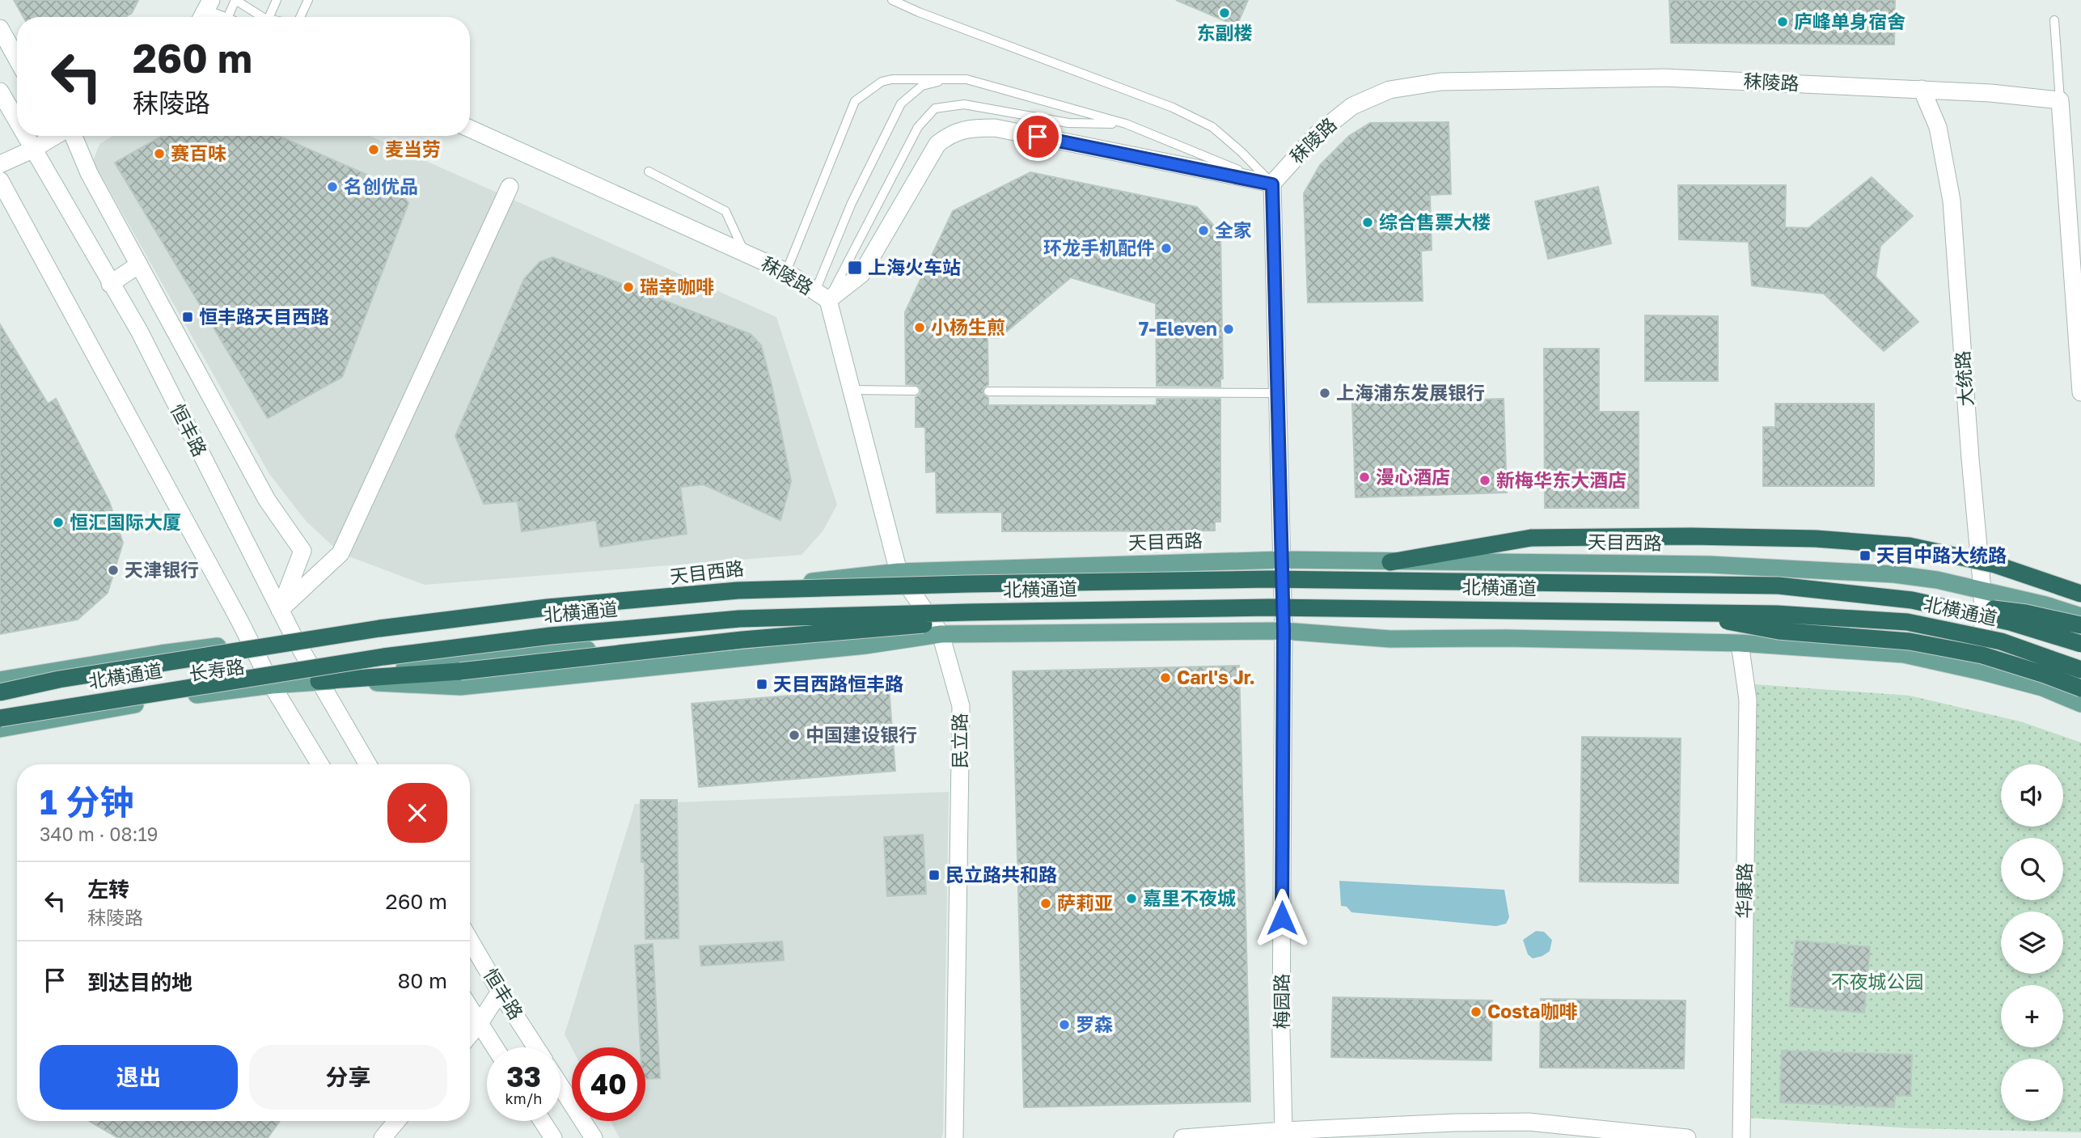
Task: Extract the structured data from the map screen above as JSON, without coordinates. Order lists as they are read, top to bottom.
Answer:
{
  "streets": {
    "highway": ["北横通道"],
    "main road": ["天目西路", "长寿路"],
    "street": [
      "秣陵路",
      "大统路",
      "恒丰路",
      "民立路",
      "华康路",
      "梅园路"
    ]
  },
  "crossings": [
    ["秣陵路", "大统路"],
    ["秣陵路", "民立路"],
    ["秣陵路", "梅园路"],
    ["大统路", "天目西路"],
    ["恒丰路", "天目西路"],
    ["天目西路", "长寿路"],
    ["天目西路", "民立路"],
    ["天目西路", "梅园路"]
  ],
  "parks": ["不夜城公园"],
  "places": {
    "other": [
      "东副楼",
      "庐峰单身宿舍",
      "麦当劳",
      "赛百味",
      "名创优品",
      "综合售票大楼",
      "全家",
      "环龙手机配件",
      "瑞幸咖啡",
      "小杨生煎",
      "7-Eleven",
      "上海浦东发展银行",
      "漫心酒店",
      "新梅华东大酒店",
      "恒汇国际大厦",
      "天津银行",
      "Carl's Jr.",
      "中国建设银行",
      "嘉里不夜城",
      "萨莉亚",
      "Costa咖啡",
      "罗森"
    ],
    "transit": [
      "上海火车站",
      "恒丰路天目西路",
      "天目中路大统路",
      "天目西路恒丰路",
      "民立路共和路"
    ]
  },
  "page": {
    "turn": ["260 m", "秣陵路"],
    "map_buttons": ["+", "−"],
    "heading": ["1 分钟", "340 m · 08:19"],
    "list": [
      {
        "name": "左转",
        "note": "秣陵路",
        "value": "260 m"
      },
      {
        "name": "到达目的地",
        "value": "80 m"
      }
    ],
    "buttons": ["退出", "分享"],
    "speed": "33 km/h",
    "limit": "40"
  }
}
